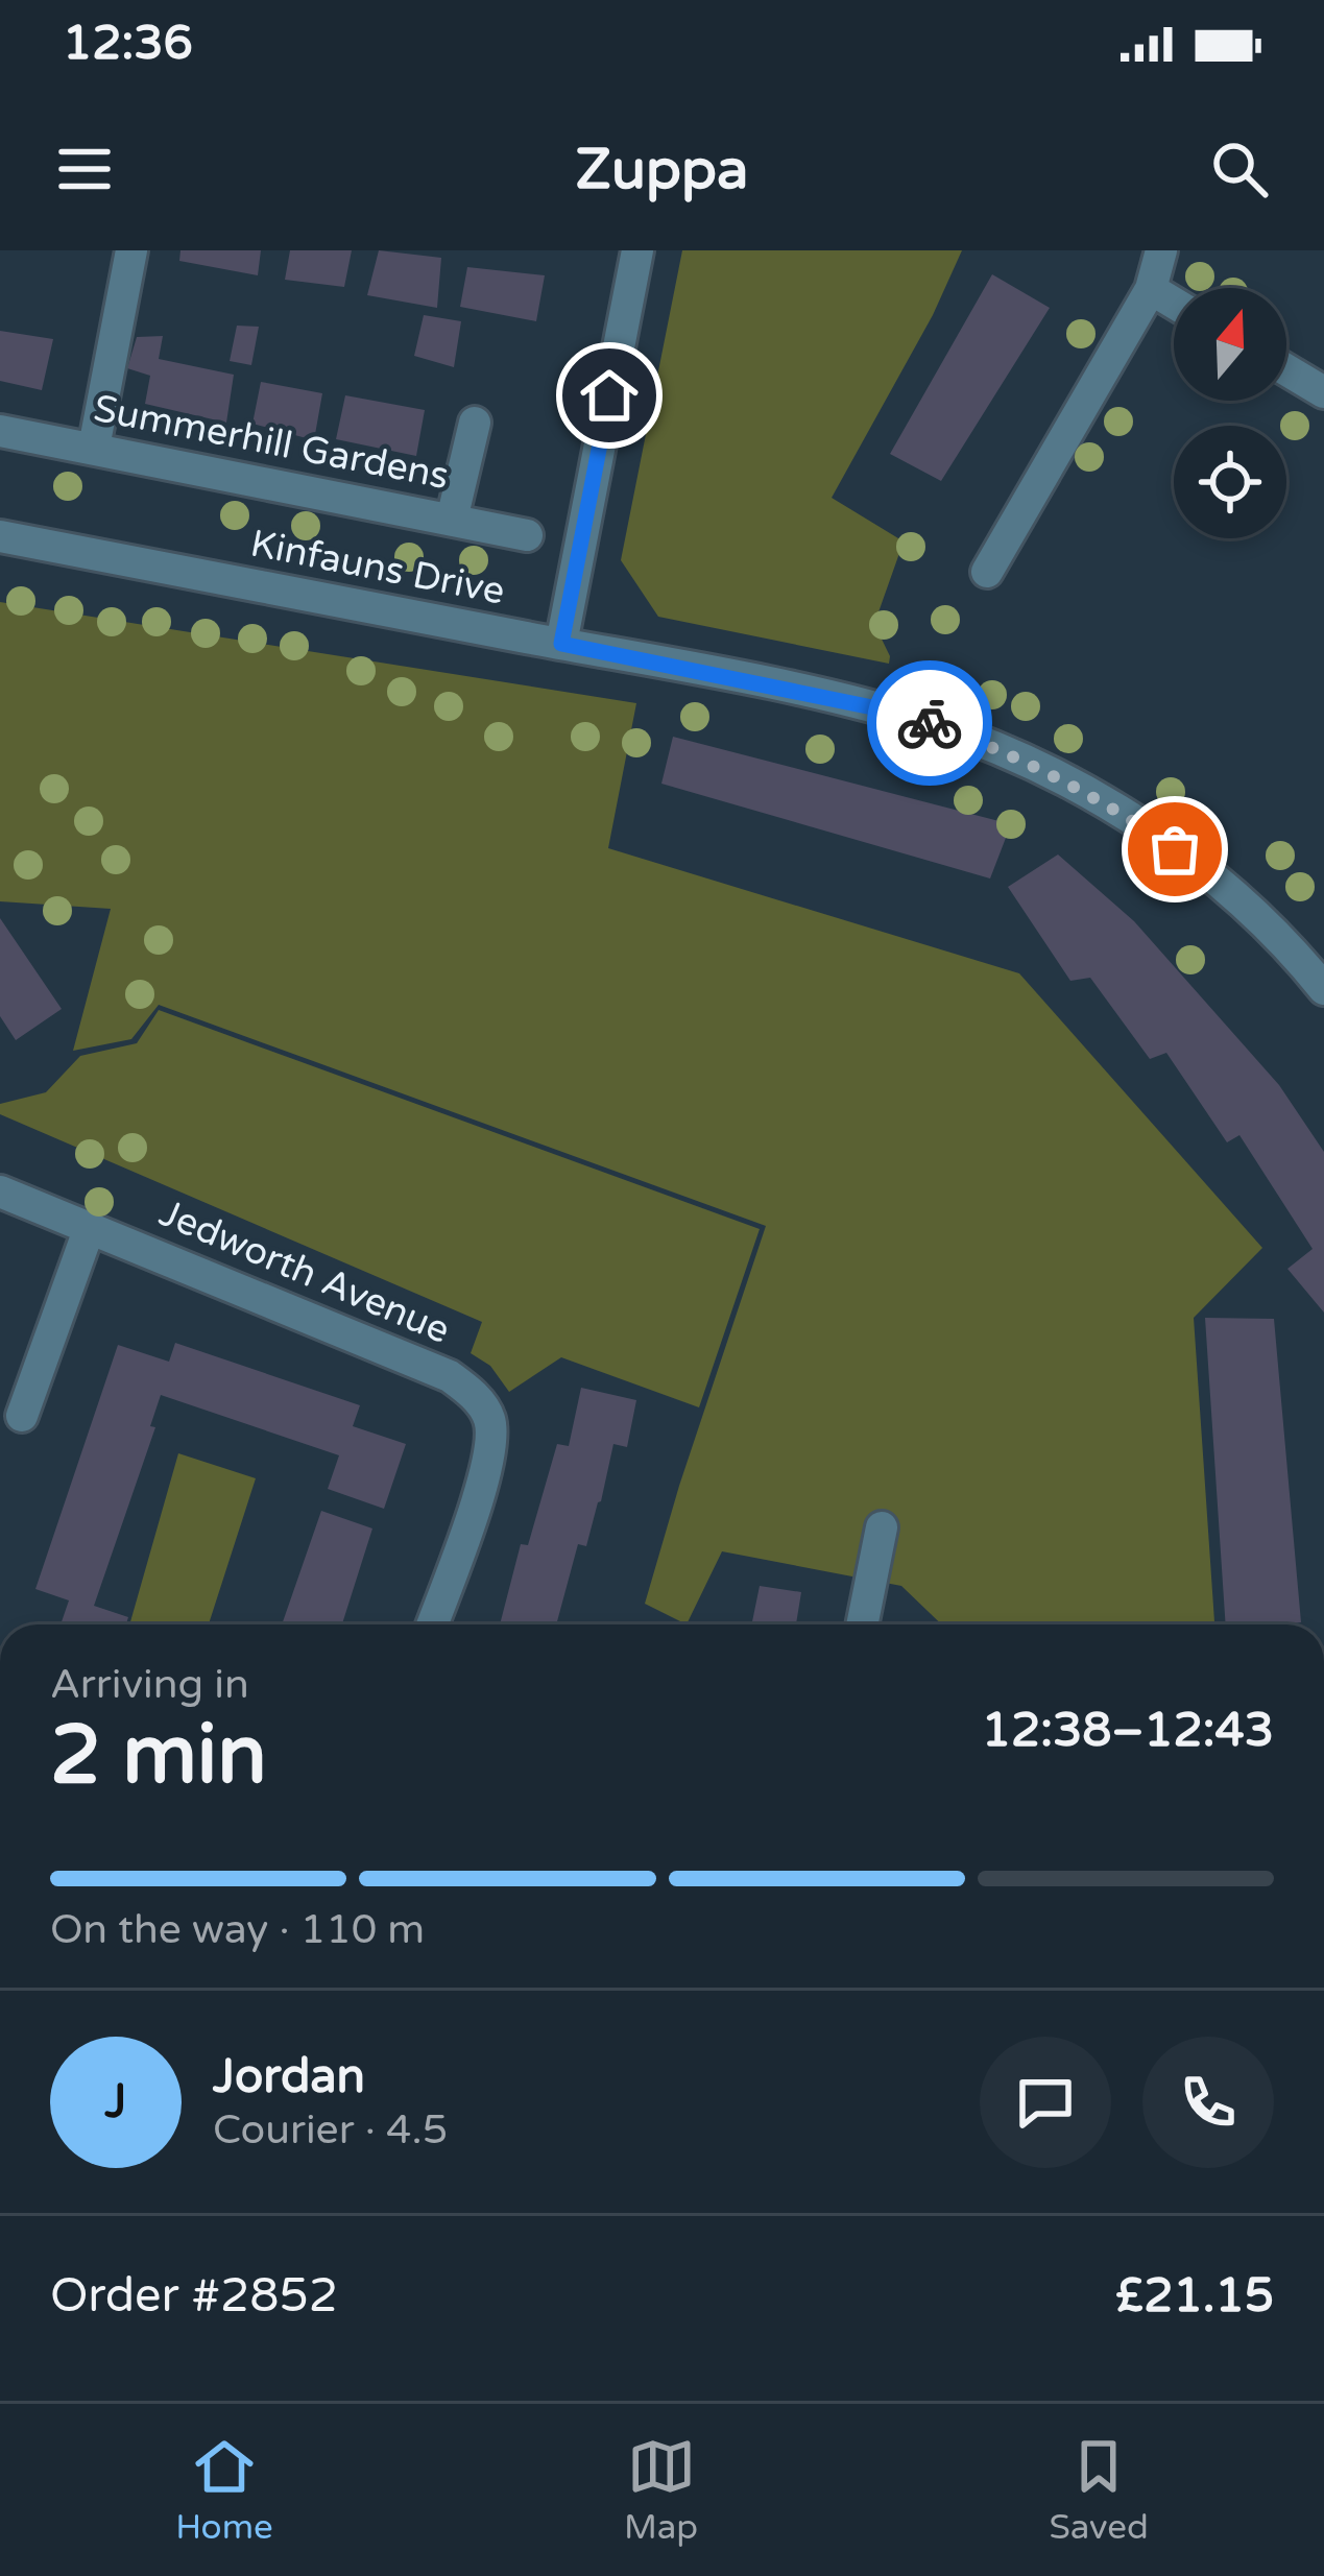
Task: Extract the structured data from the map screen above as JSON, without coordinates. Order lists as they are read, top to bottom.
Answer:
{
  "streets": {
    "street": ["Summerhill Gardens", "Kinfauns Drive", "Jedworth Avenue"]
  },
  "north": "top",
  "page": {
    "status": "12:36",
    "header": "Zuppa",
    "heading": ["2 min", "Arriving in", "12:38–12:43"],
    "panel": [
      "Jordan",
      "Courier · 4.5",
      "Order #2852",
      "£21.15"
    ],
    "bar": "On the way · 110 m",
    "round": "J",
    "tabs": ["Home", "Map", "Saved"]
  }
}
